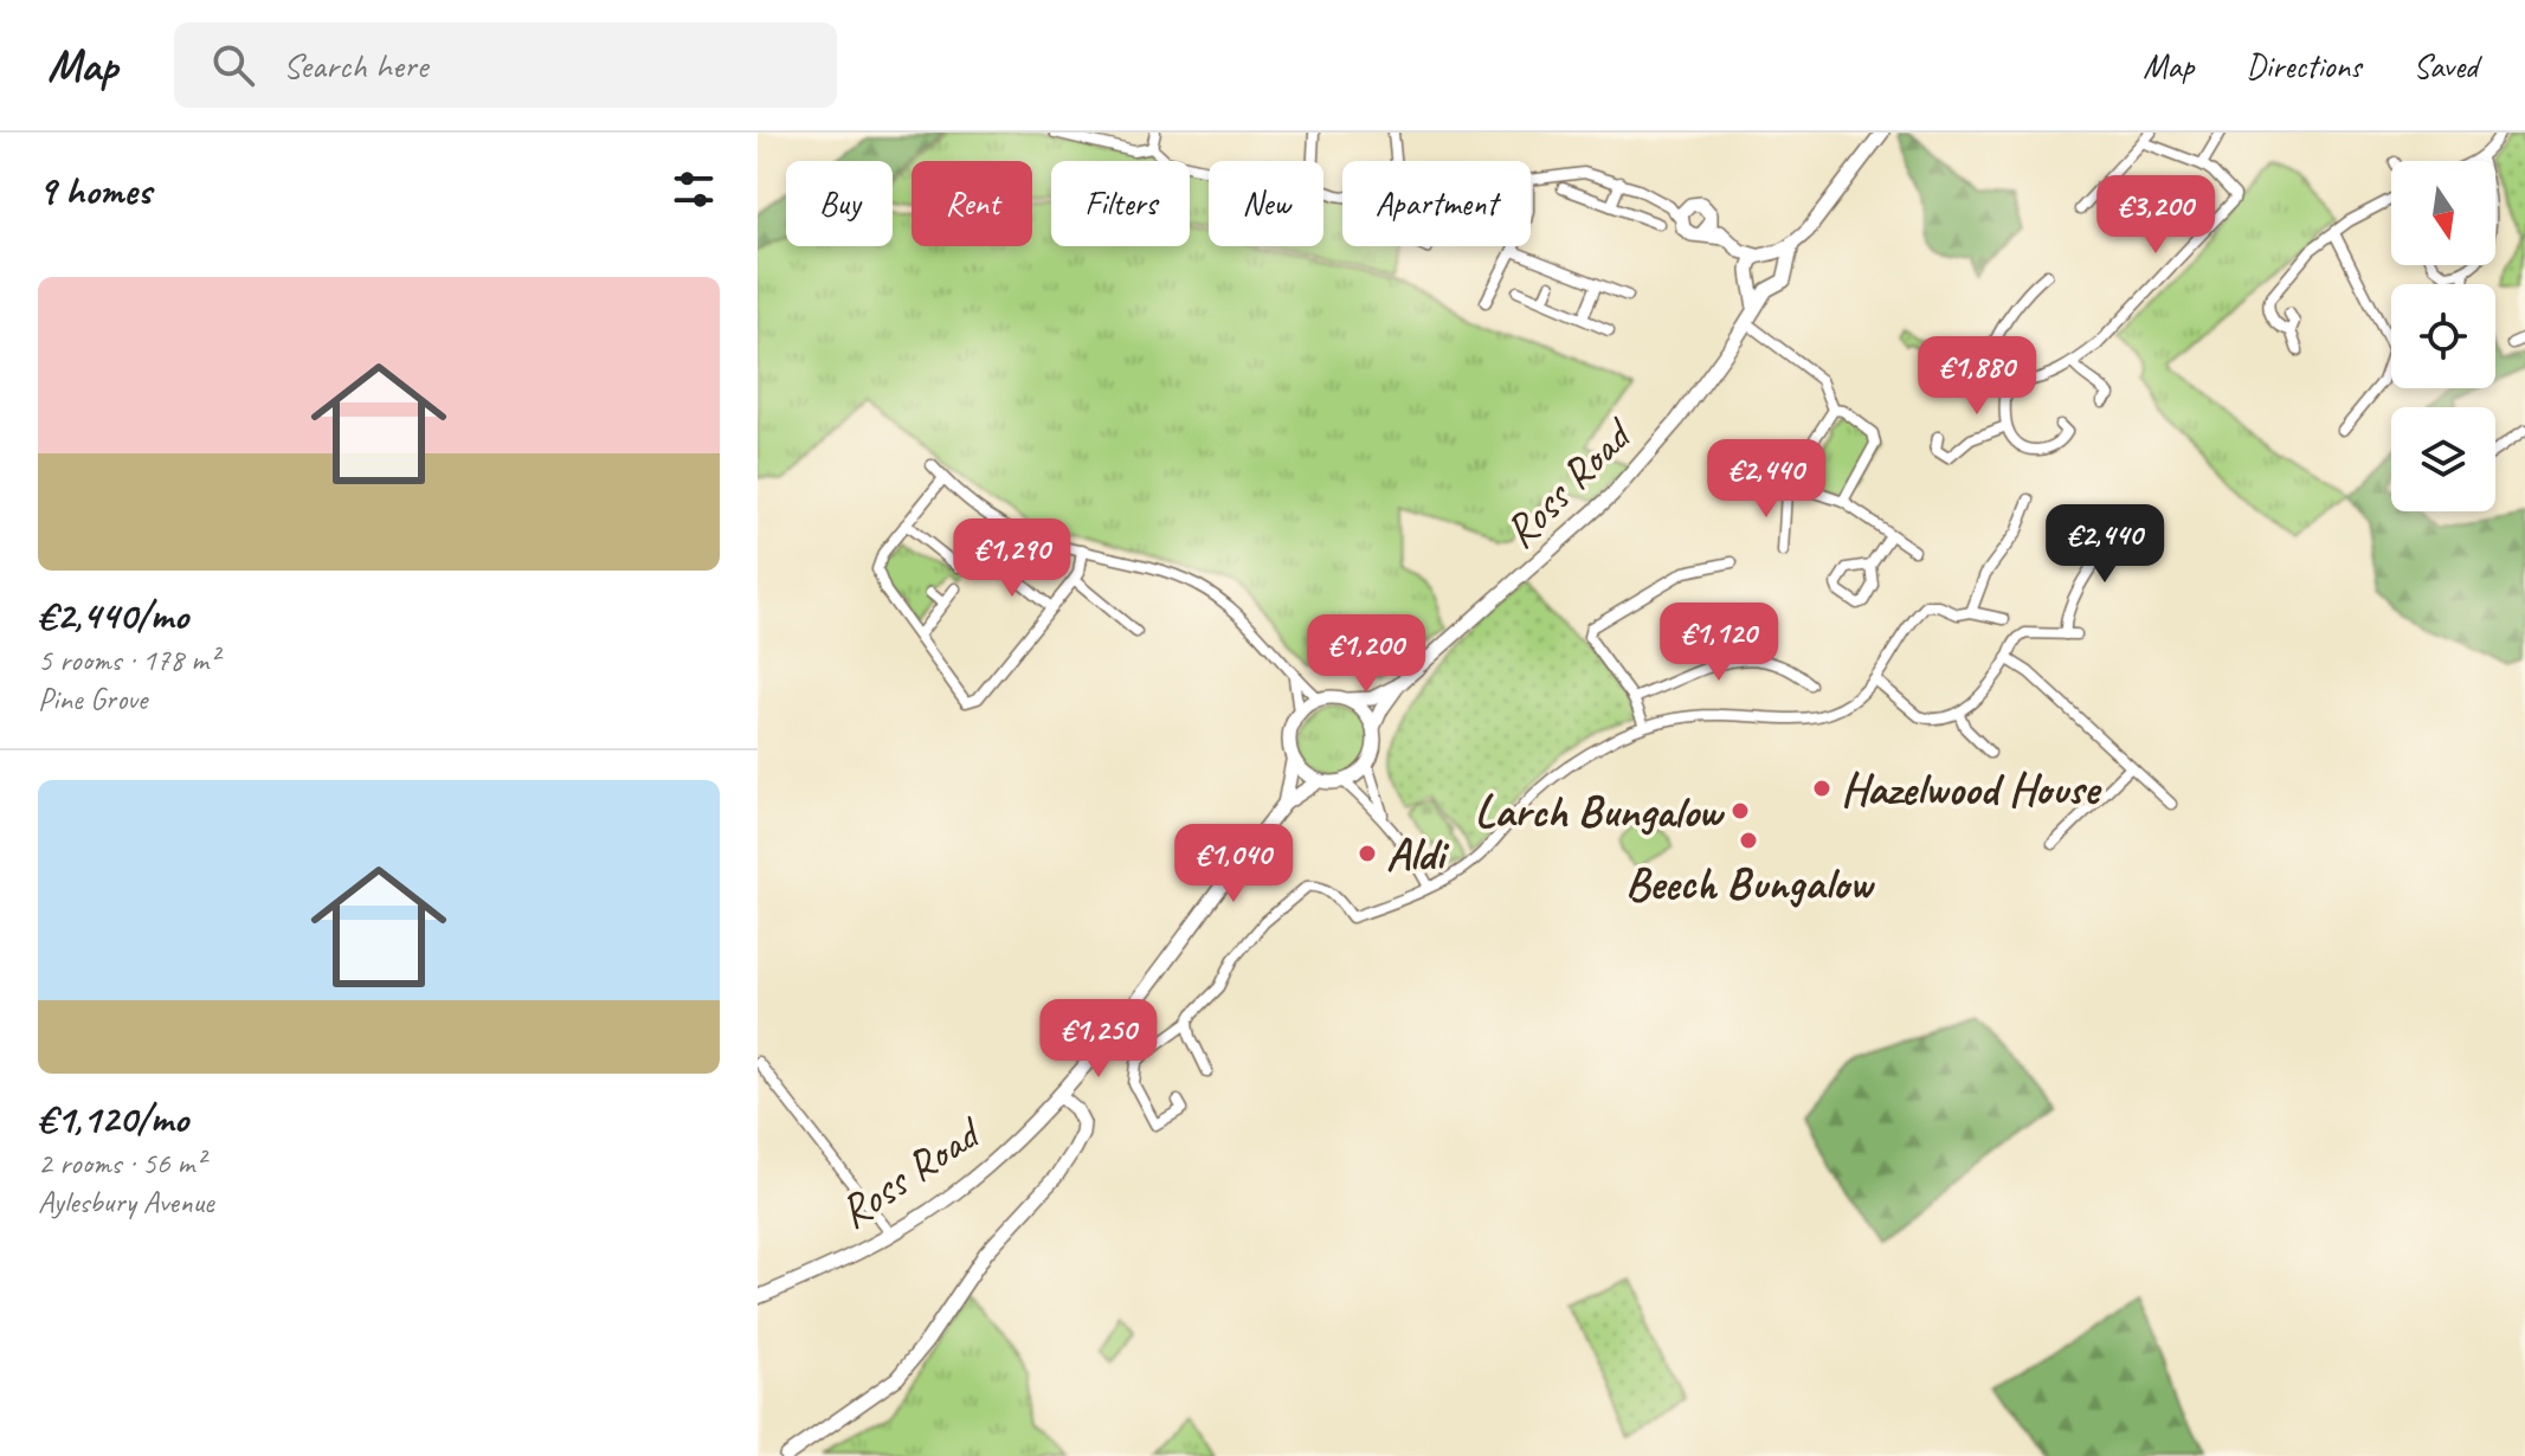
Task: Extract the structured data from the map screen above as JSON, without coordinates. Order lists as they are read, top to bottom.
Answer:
{
  "streets": {
    "main road": ["Ross Road"]
  },
  "places": [
    "Hazelwood House",
    "Larch Bungalow",
    "Beech Bungalow",
    "Aldi"
  ],
  "north": "bottom",
  "page": {
    "header": "Map",
    "search": "Search here",
    "nav": ["Map", "Directions", "Saved"],
    "heading": "9 homes",
    "chip": [
      "Buy",
      "Rent",
      "Filters",
      "New",
      "Apartment"
    ],
    "price": [
      "€3,200",
      "€1,880",
      "€2,440",
      "€2,440",
      "€1,290",
      "€1,120",
      "€1,200",
      "€1,040",
      "€1,250"
    ],
    "list": [
      {
        "name": "€2,440/mo",
        "note": "5 rooms · 178 m² · Pine Grove"
      },
      {
        "name": "€1,120/mo",
        "note": "2 rooms · 56 m² · Aylesbury Avenue"
      }
    ]
  }
}
